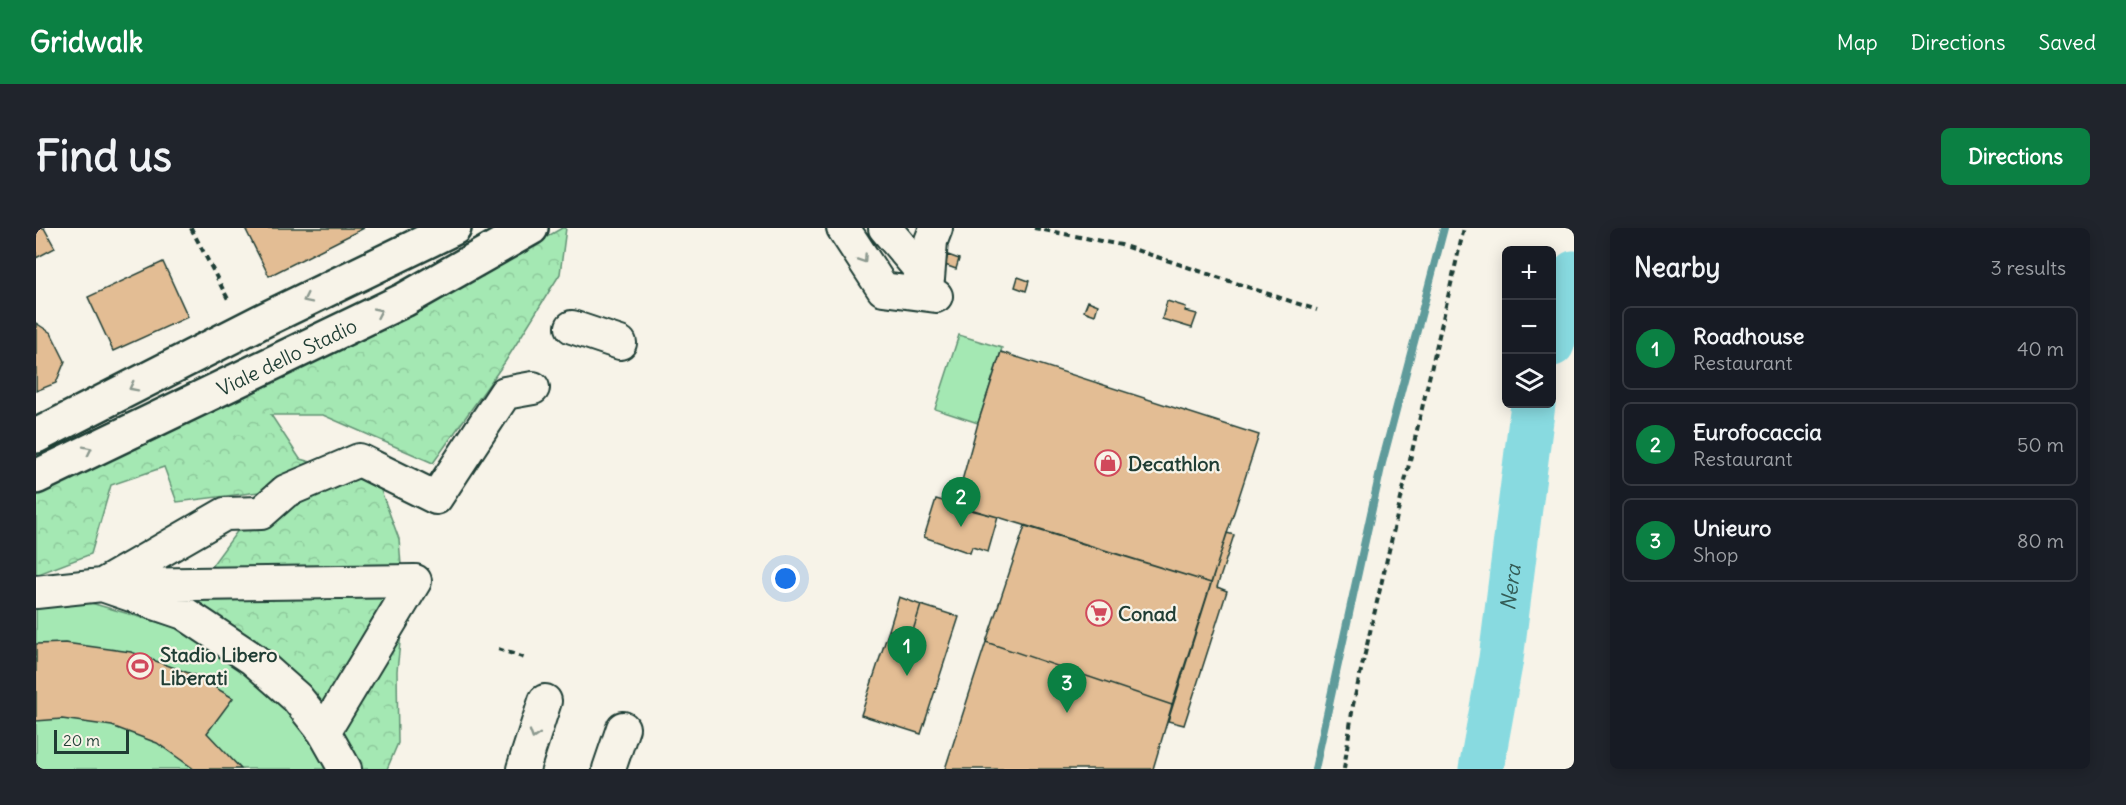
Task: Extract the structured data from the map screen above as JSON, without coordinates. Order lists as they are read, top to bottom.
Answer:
{
  "streets": {
    "main road": ["Viale dello Stadio"]
  },
  "water": ["Nera"],
  "places": {
    "shop": ["Decathlon"],
    "supermarket": ["Conad"],
    "sports": ["Stadio Libero Liberati"]
  },
  "scale_bar": "20 m",
  "page": {
    "header": "Gridwalk",
    "nav": ["Map", "Directions", "Saved"],
    "buttons": "Directions",
    "title": "Find us",
    "heading": ["Nearby", "3 results"],
    "map_buttons": ["+", "−"],
    "list": [
      {
        "mark": "1",
        "name": "Roadhouse",
        "note": "Restaurant",
        "value": "40 m"
      },
      {
        "mark": "2",
        "name": "Eurofocaccia",
        "note": "Restaurant",
        "value": "50 m"
      },
      {
        "mark": "3",
        "name": "Unieuro",
        "note": "Shop",
        "value": "80 m"
      }
    ],
    "pins": ["2", "1", "3"],
    "scale": "20 m"
  }
}
